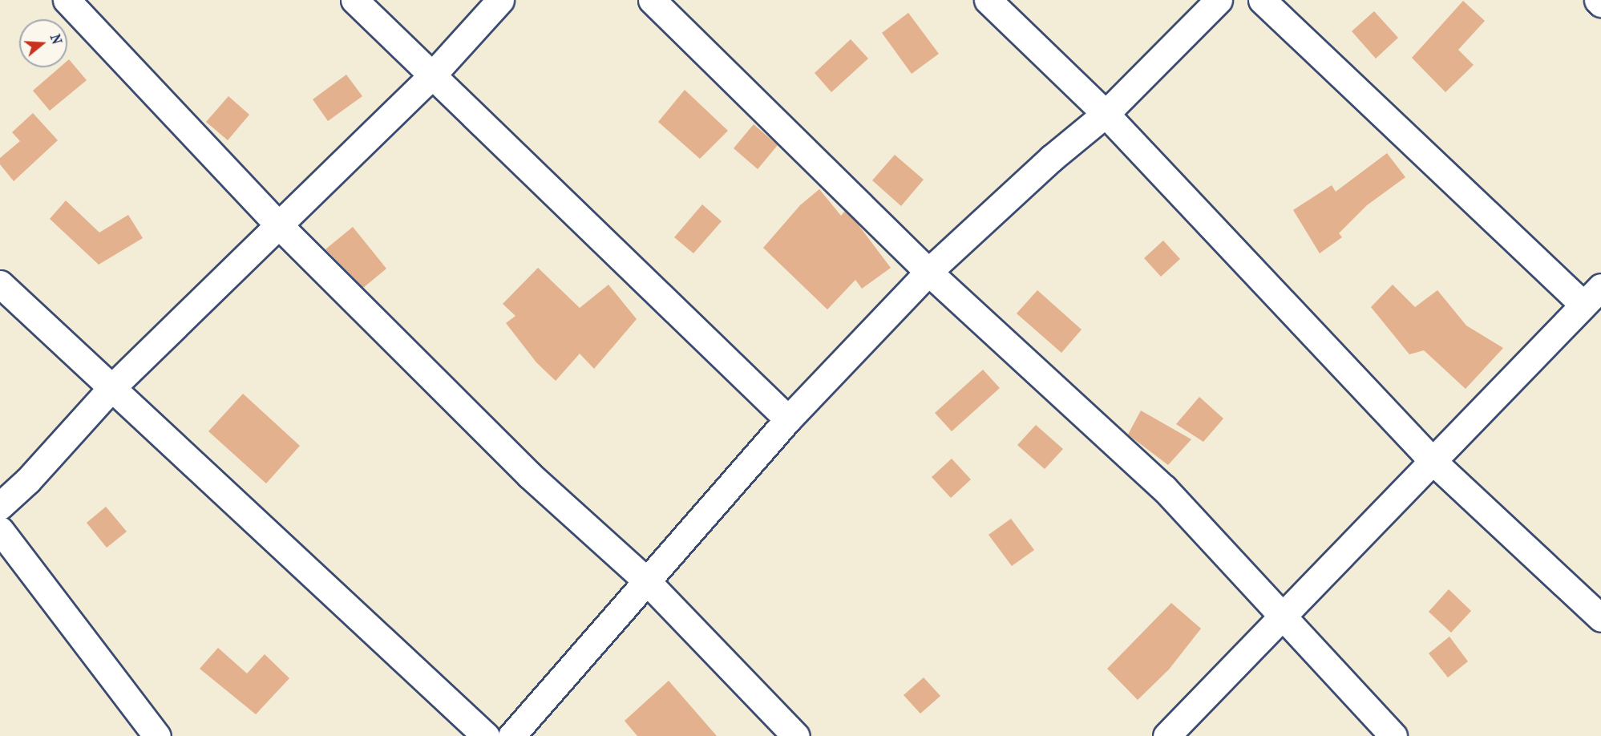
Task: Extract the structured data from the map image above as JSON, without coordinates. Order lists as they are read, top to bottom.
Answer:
{
  "north": "right"
}
